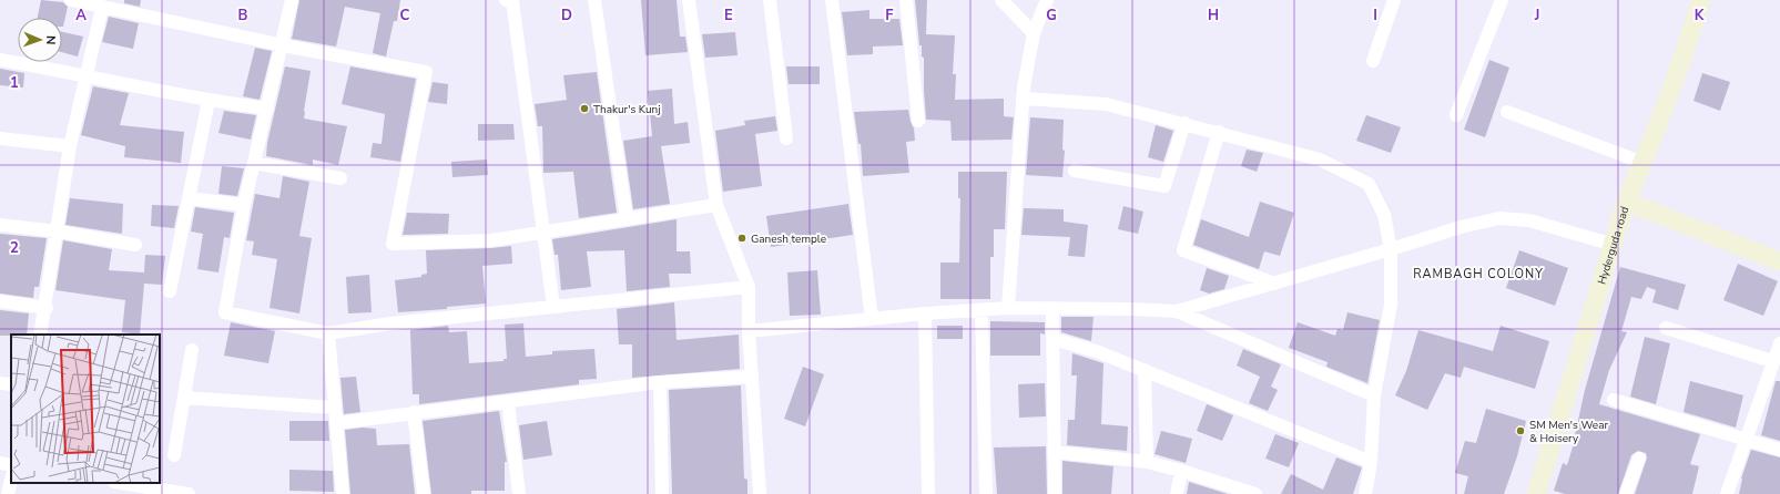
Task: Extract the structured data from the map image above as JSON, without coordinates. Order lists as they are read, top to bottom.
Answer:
{
  "streets": {
    "street": ["Hyderguda road"]
  },
  "districts": ["RAMBAGH COLONY"],
  "places": ["Thakur's Kunj", "Ganesh temple", "SM Men's Wear & Hoisery"],
  "north": "right",
  "grid": {
    "columns": [
      "A",
      "B",
      "C",
      "D",
      "E",
      "F",
      "G",
      "H",
      "I",
      "J",
      "K"
    ],
    "rows": ["1", "2"]
  }
}
